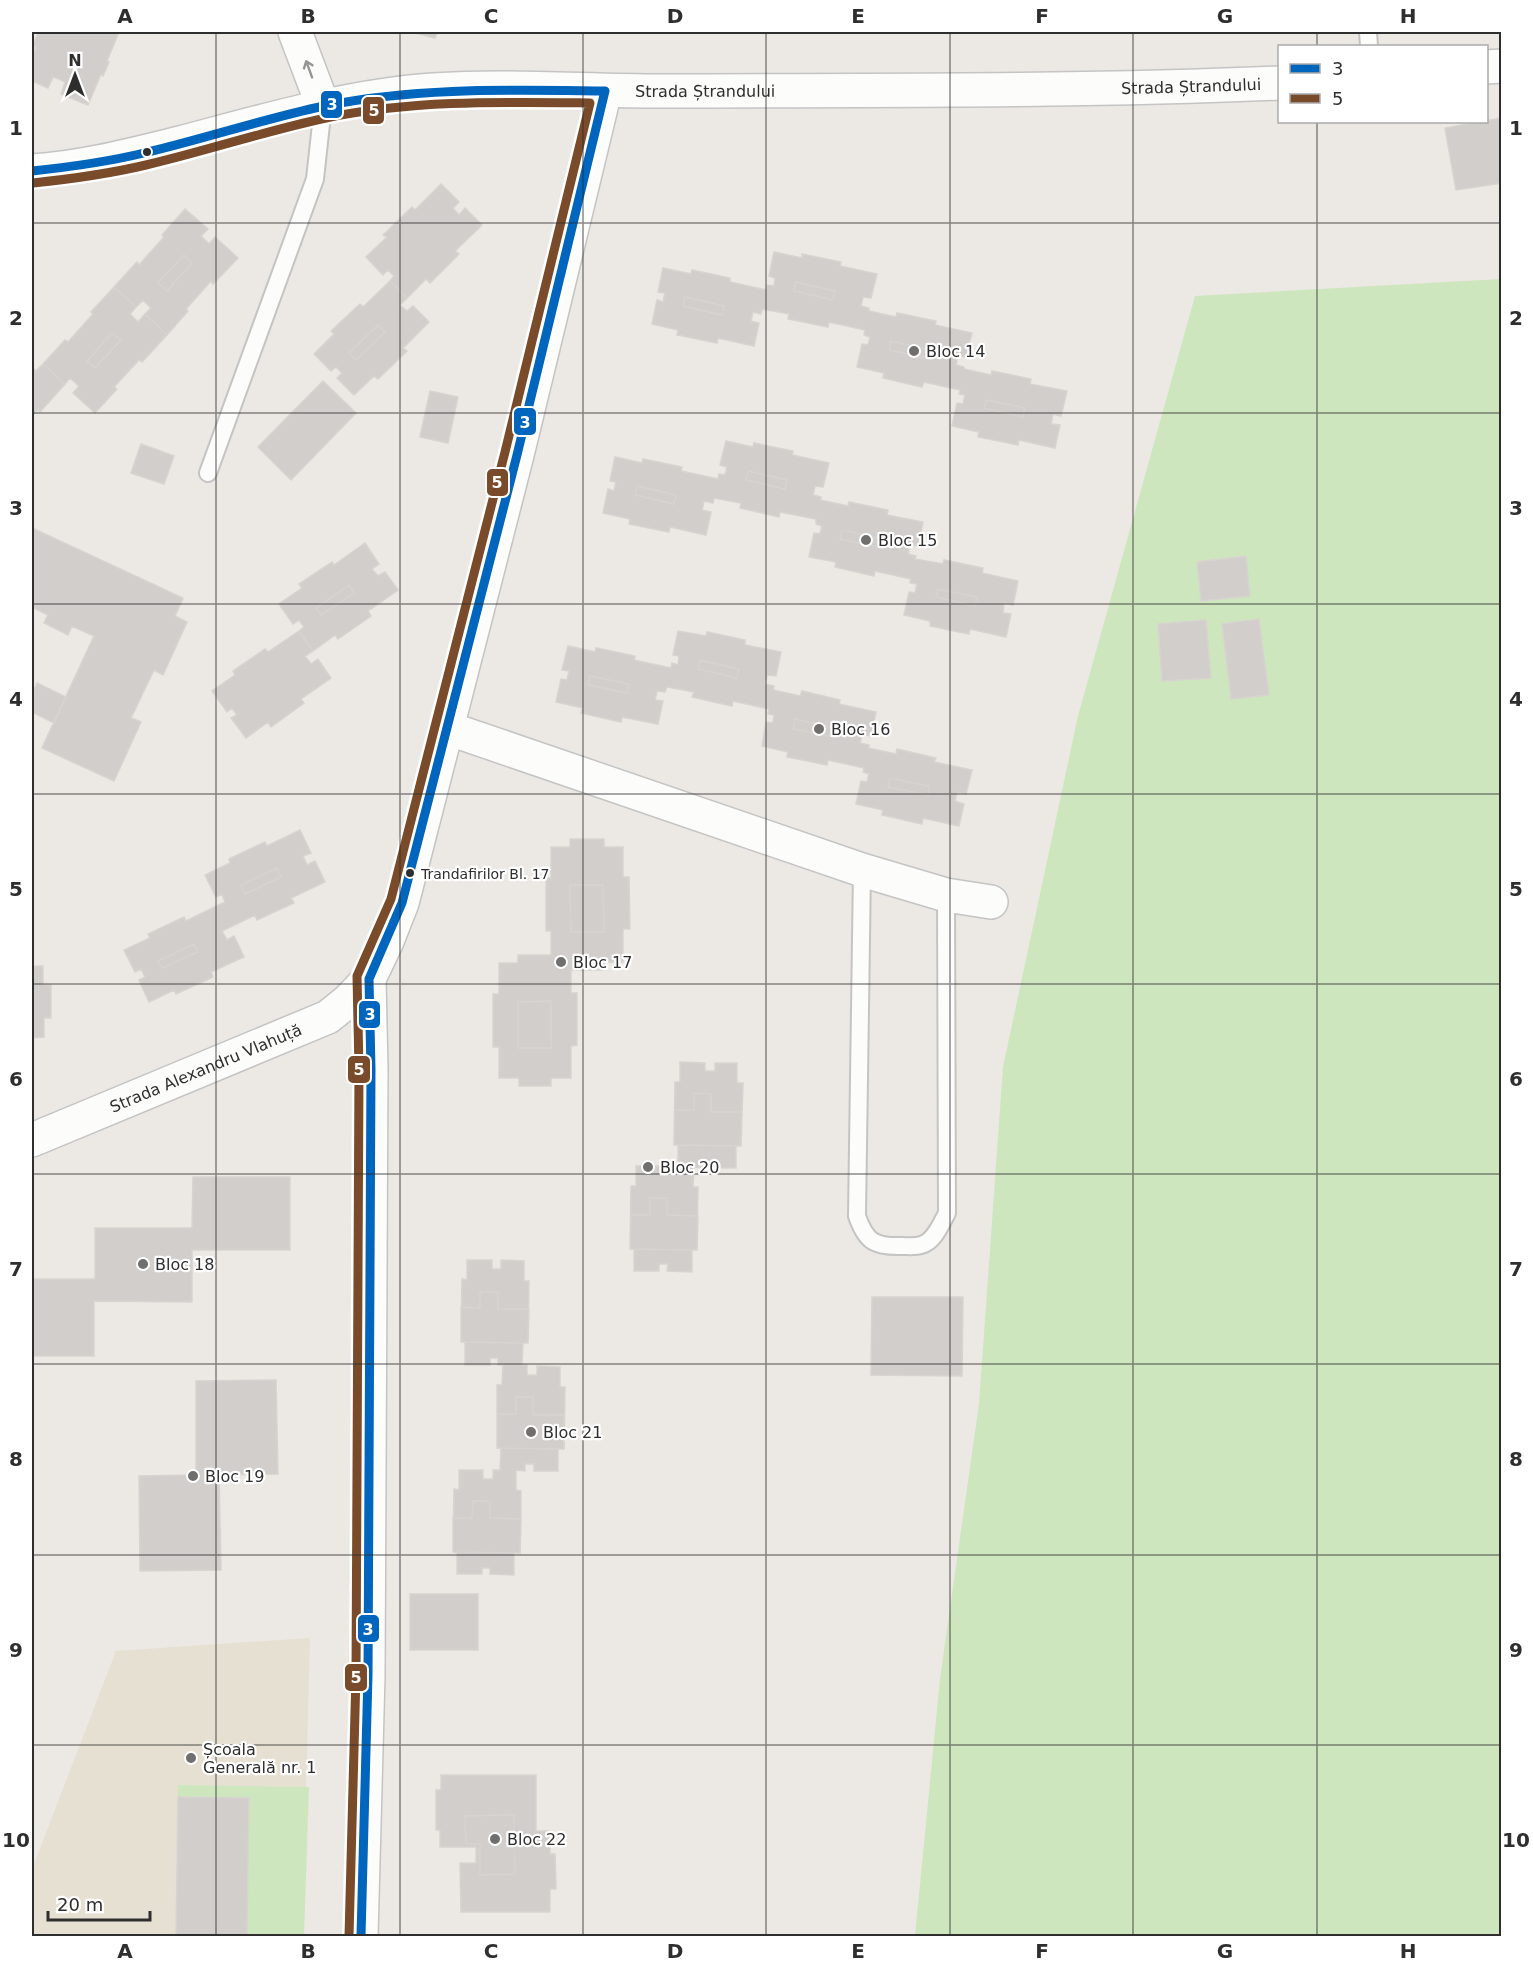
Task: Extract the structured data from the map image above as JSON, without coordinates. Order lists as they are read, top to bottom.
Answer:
{
  "streets": {
    "street": ["Strada Ștrandului", "Strada Alexandru Vlahuță"]
  },
  "places": [
    "Bloc 14",
    "Bloc 15",
    "Bloc 16",
    "Trandafirilor Bl. 17",
    "Bloc 17",
    "Bloc 20",
    "Bloc 18",
    "Bloc 21",
    "Bloc 19",
    "Școala Generală nr. 1",
    "Bloc 22"
  ],
  "lines": ["transit line 3", "transit line 5"],
  "legend": ["3", "5"],
  "scale_bar": "20 m",
  "north": "top",
  "grid": {
    "columns": [
      "A",
      "B",
      "C",
      "D",
      "E",
      "F",
      "G",
      "H"
    ],
    "rows": [
      "1",
      "2",
      "3",
      "4",
      "5",
      "6",
      "7",
      "8",
      "9",
      "10"
    ]
  }
}
